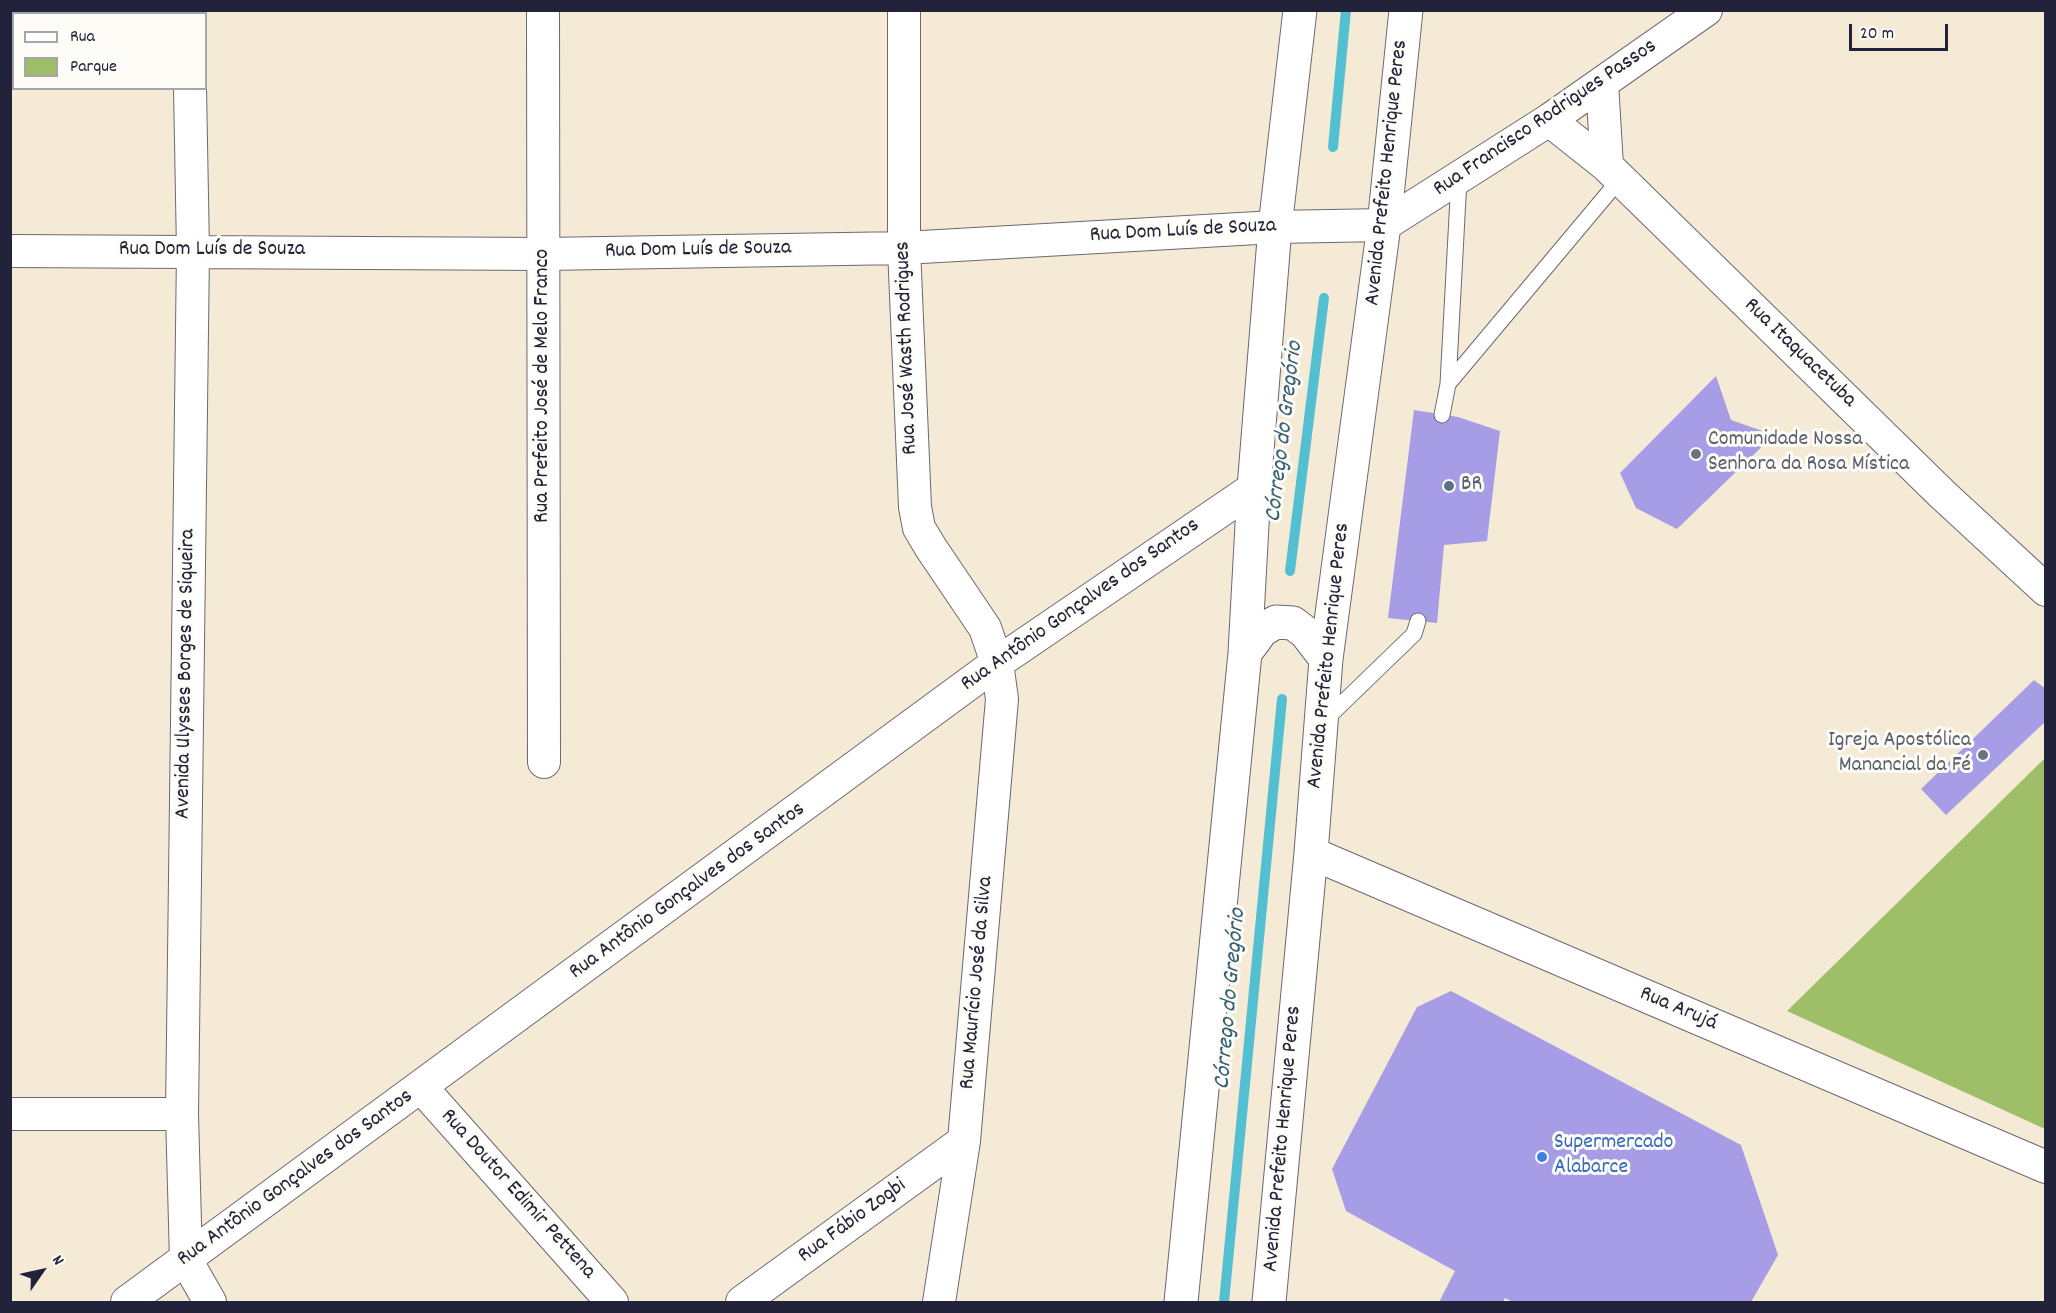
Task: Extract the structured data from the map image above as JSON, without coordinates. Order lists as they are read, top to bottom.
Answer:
{
  "streets": {
    "highway": ["Avenida Prefeito Henrique Peres"],
    "street": [
      "Rua Francisco Rodrigues Passos",
      "Rua Dom Luís de Souza",
      "Rua José Wasth Rodrigues",
      "Rua Itaquacetuba",
      "Rua Prefeito José de Melo Franco",
      "Rua Antônio Gonçalves dos Santos",
      "Avenida Ulysses Borges de Siqueira",
      "Rua Maurício José da Silva",
      "Rua Arujá",
      "Rua Doutor Edimir Pettena",
      "Rua Fábio Zogbi"
    ]
  },
  "crossings": [
    ["Rua Francisco Rodrigues Passos", "Avenida Prefeito Henrique Peres"],
    ["Rua Francisco Rodrigues Passos", "Rua Dom Luís de Souza"],
    ["Rua Francisco Rodrigues Passos", "Rua Itaquacetuba"],
    ["Avenida Prefeito Henrique Peres", "Rua Dom Luís de Souza"],
    ["Avenida Prefeito Henrique Peres", "Rua Arujá"],
    ["Rua Dom Luís de Souza", "Rua José Wasth Rodrigues"],
    ["Rua Dom Luís de Souza", "Rua Prefeito José de Melo Franco"],
    ["Rua Dom Luís de Souza", "Avenida Ulysses Borges de Siqueira"],
    ["Rua José Wasth Rodrigues", "Rua Antônio Gonçalves dos Santos"],
    ["Rua José Wasth Rodrigues", "Rua Maurício José da Silva"],
    ["Rua Antônio Gonçalves dos Santos", "Avenida Ulysses Borges de Siqueira"],
    ["Rua Antônio Gonçalves dos Santos", "Rua Maurício José da Silva"],
    ["Rua Antônio Gonçalves dos Santos", "Rua Doutor Edimir Pettena"],
    ["Rua Maurício José da Silva", "Rua Fábio Zogbi"]
  ],
  "water": ["Córrego do Gregório"],
  "places": [
    "Comunidade Nossa Senhora da Rosa Mística",
    "BR",
    "Igreja Apostólica Manancial da Fé",
    "Supermercado Alabarce"
  ],
  "legend": ["Rua", "Parque"],
  "scale_bar": "20 m",
  "north": "top right"
}
